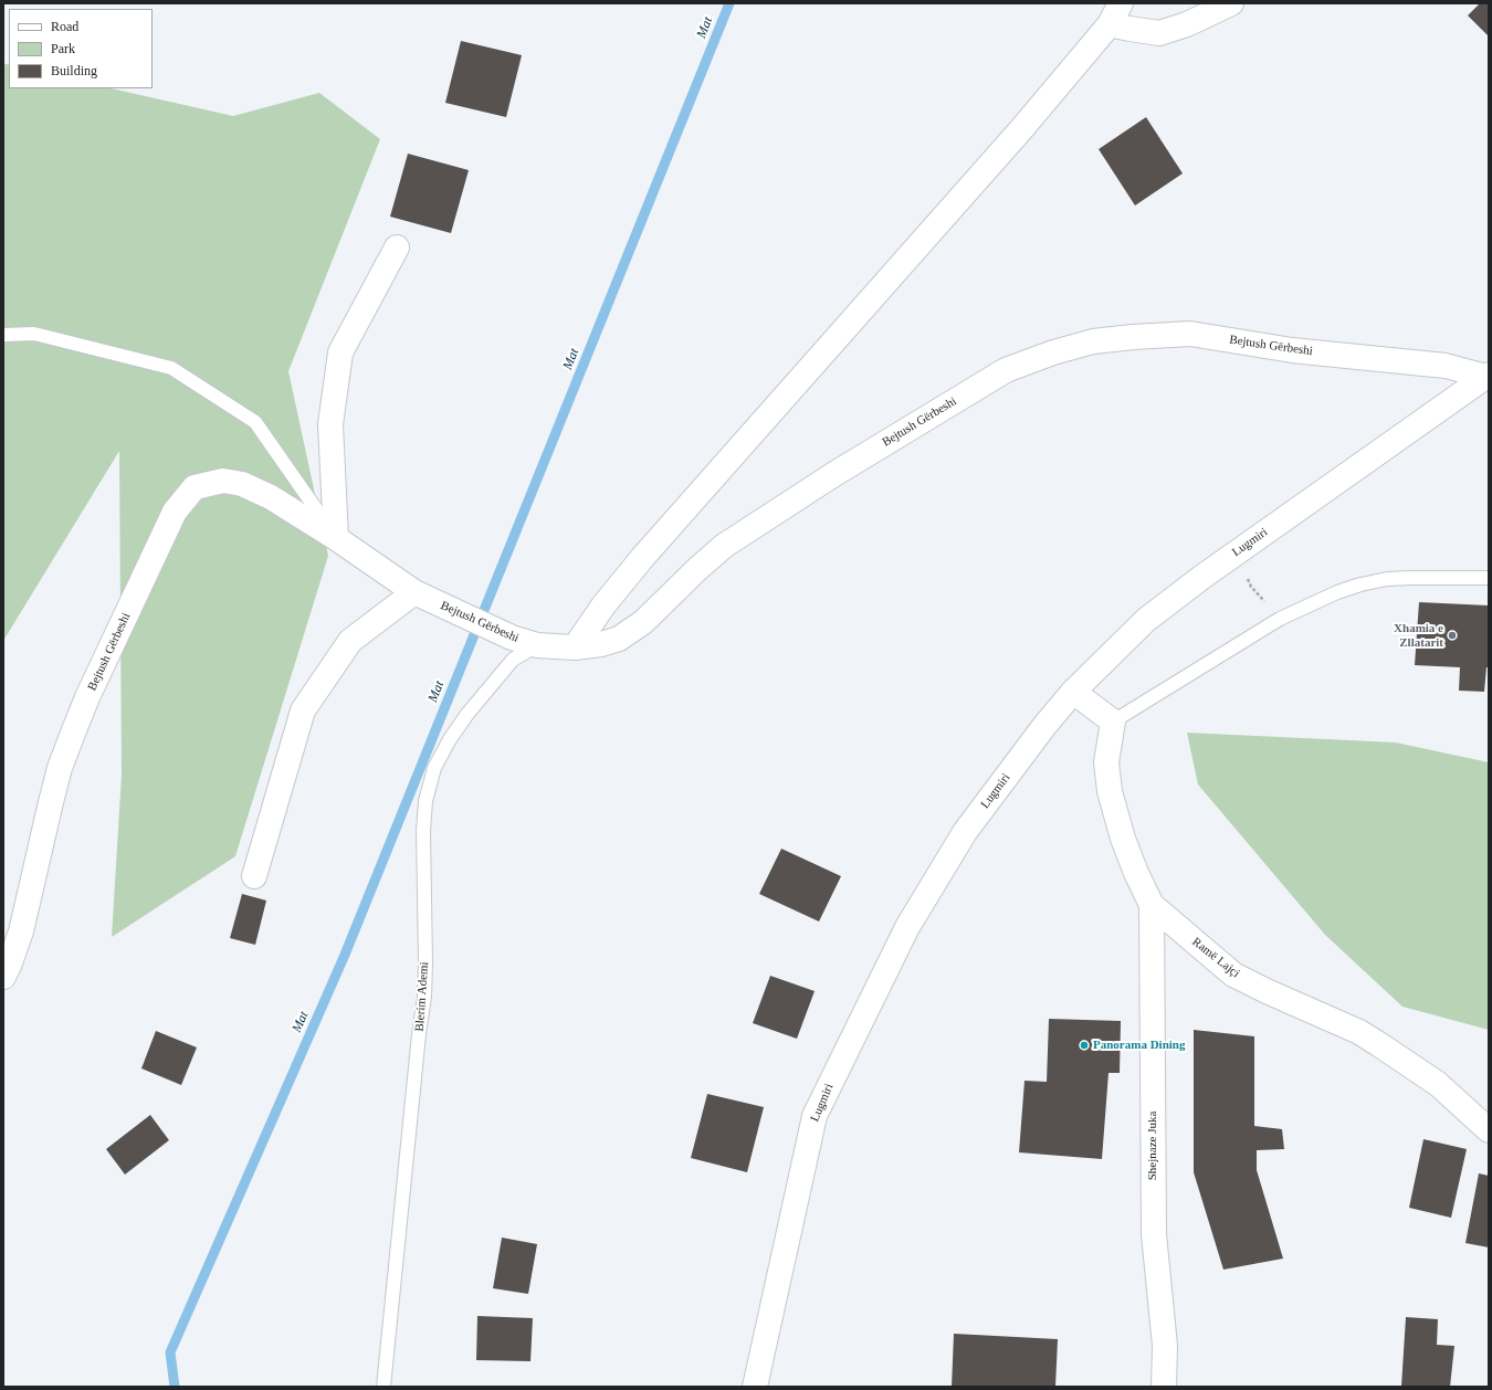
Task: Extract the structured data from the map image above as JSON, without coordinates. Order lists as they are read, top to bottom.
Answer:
{
  "streets": {
    "street": [
      "Bejtush Gërbeshi",
      "Lugmiri",
      "Ramë Lajçi",
      "Shejnaze Juka"
    ],
    "lane": ["Blerim Ademi"]
  },
  "crossings": [
    ["Bejtush Gërbeshi", "Lugmiri"],
    ["Bejtush Gërbeshi", "Blerim Ademi"],
    ["Ramë Lajçi", "Shejnaze Juka"]
  ],
  "water": ["Mat"],
  "places": ["Xhamia e Zllatarit", "Panorama Dining"],
  "legend": ["Road", "Park", "Building"]
}
